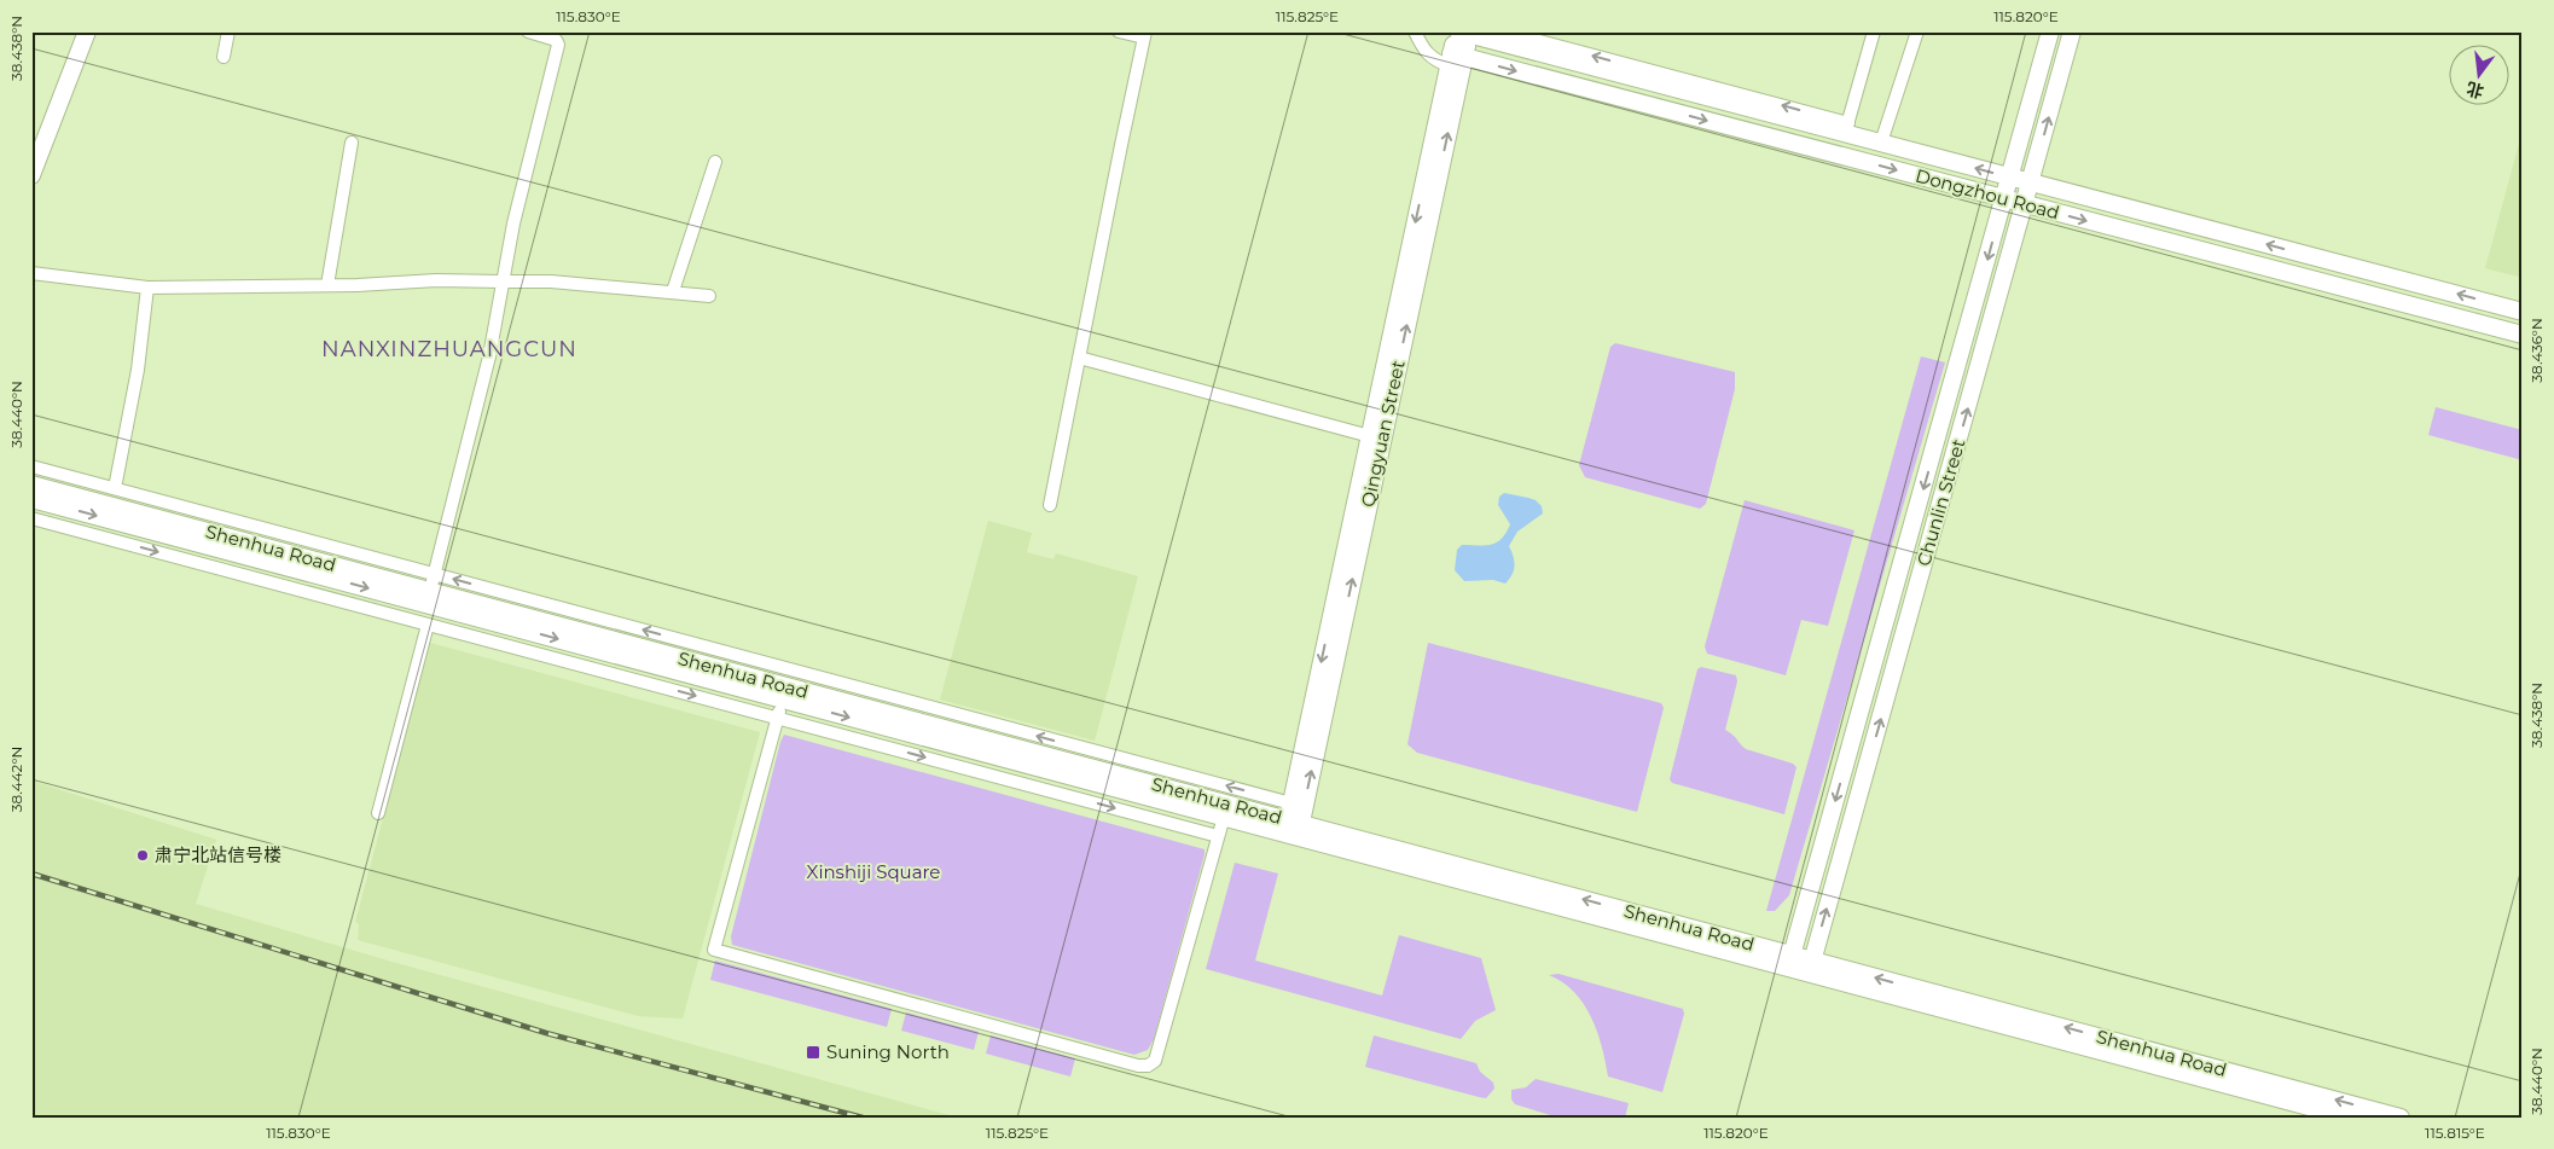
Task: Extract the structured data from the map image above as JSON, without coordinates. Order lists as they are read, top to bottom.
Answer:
{
  "streets": {
    "main road": [
      "Dongzhou Road",
      "Qingyuan Street",
      "Chunlin Street",
      "Shenhua Road"
    ]
  },
  "crossings": [
    ["Dongzhou Road", "Qingyuan Street"],
    ["Dongzhou Road", "Chunlin Street"],
    ["Qingyuan Street", "Shenhua Road"],
    ["Chunlin Street", "Shenhua Road"]
  ],
  "districts": ["NANXINZHUANGCUN"],
  "parks": ["Xinshiji Square"],
  "places": {
    "other": ["肃宁北站信号楼"],
    "transit": ["Suning North"]
  },
  "north": "bottom",
  "coordinates": [
    "115.830°E",
    "115.825°E",
    "115.820°E",
    "38.438°N",
    "38.436°N",
    "38.440°N",
    "38.442°N",
    "115.815°E"
  ]
}
